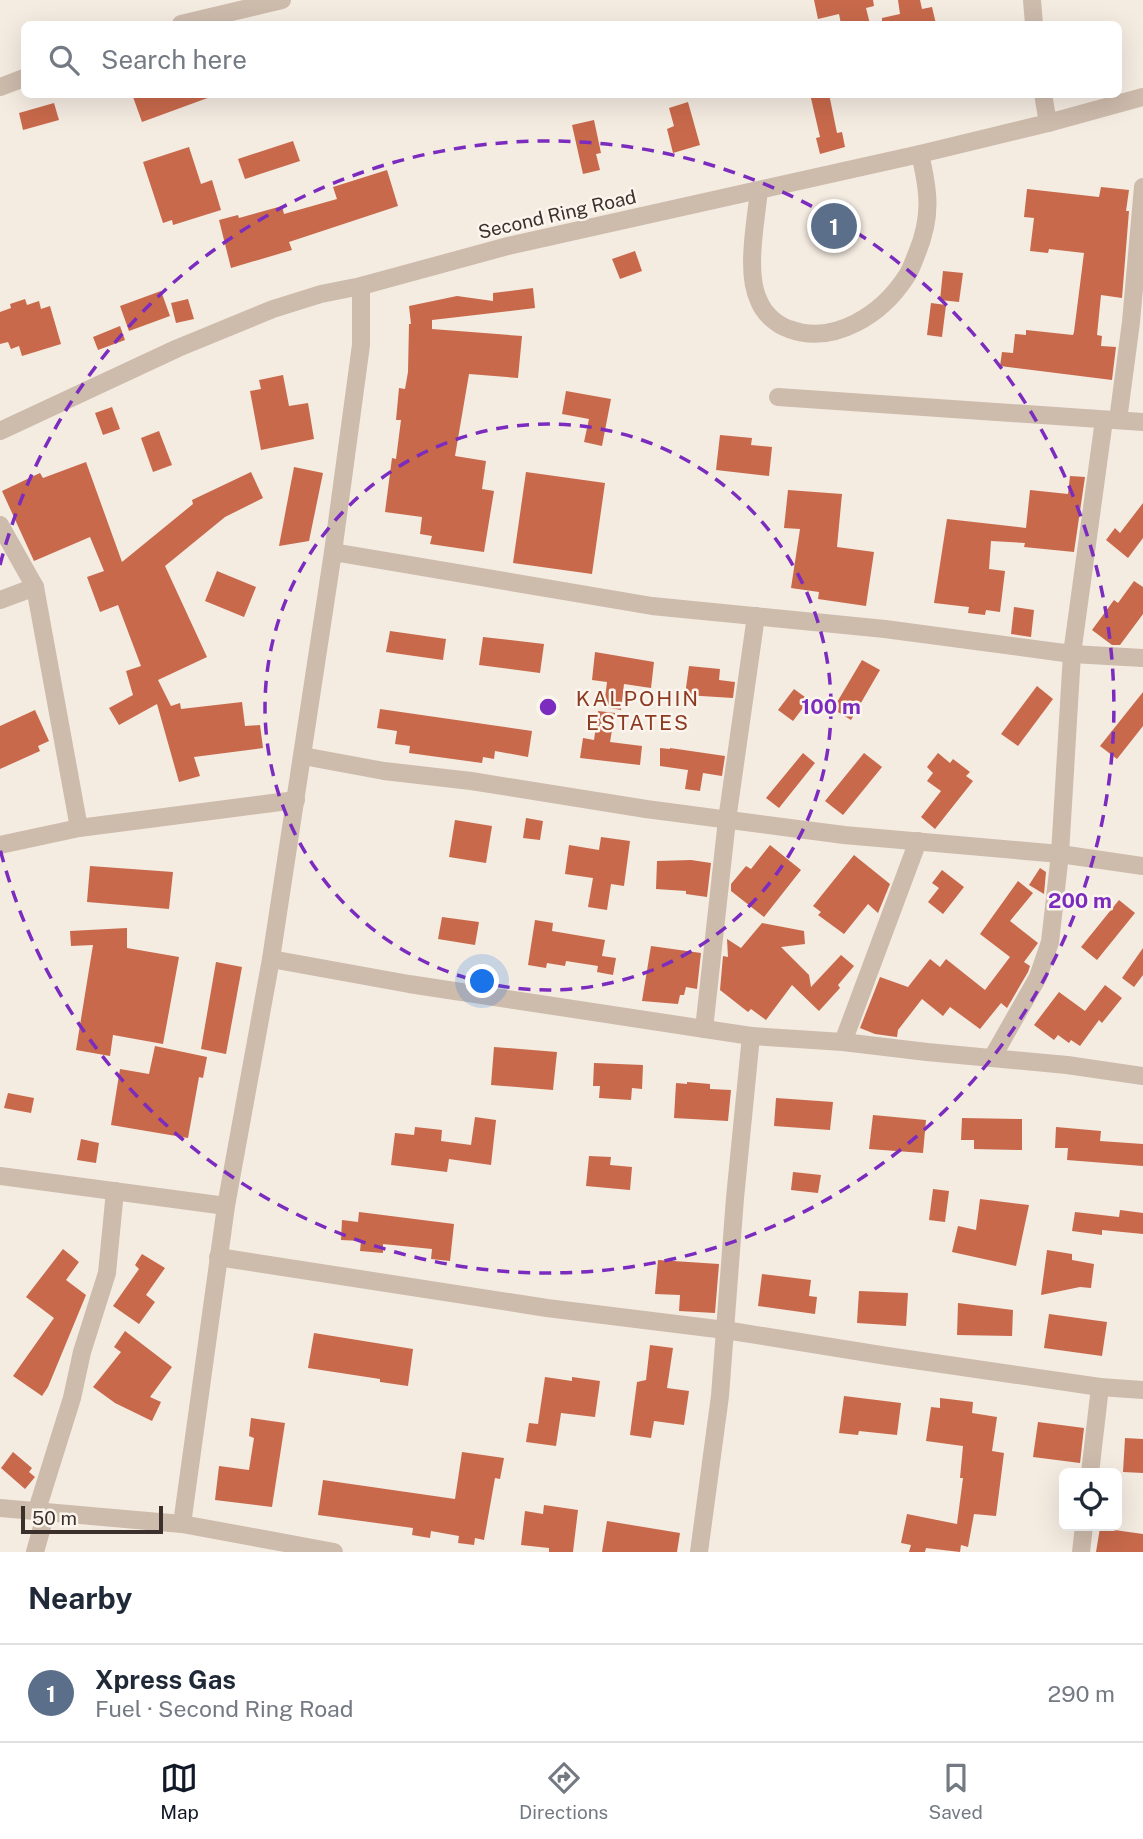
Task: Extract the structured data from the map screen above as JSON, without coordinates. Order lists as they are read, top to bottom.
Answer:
{
  "streets": {
    "street": ["Second Ring Road"]
  },
  "districts": ["KALPOHIN ESTATES"],
  "scale_bar": "50 m",
  "page": {
    "search": "Search here",
    "pins": "1",
    "scale": "50 m",
    "heading": "Nearby",
    "list": [
      {
        "mark": "1",
        "name": "Xpress Gas",
        "note": "Fuel · Second Ring Road",
        "value": "290 m"
      }
    ],
    "nav": ["Map", "Directions", "Saved"]
  },
  "rings": ["100 m", "200 m"]
}
